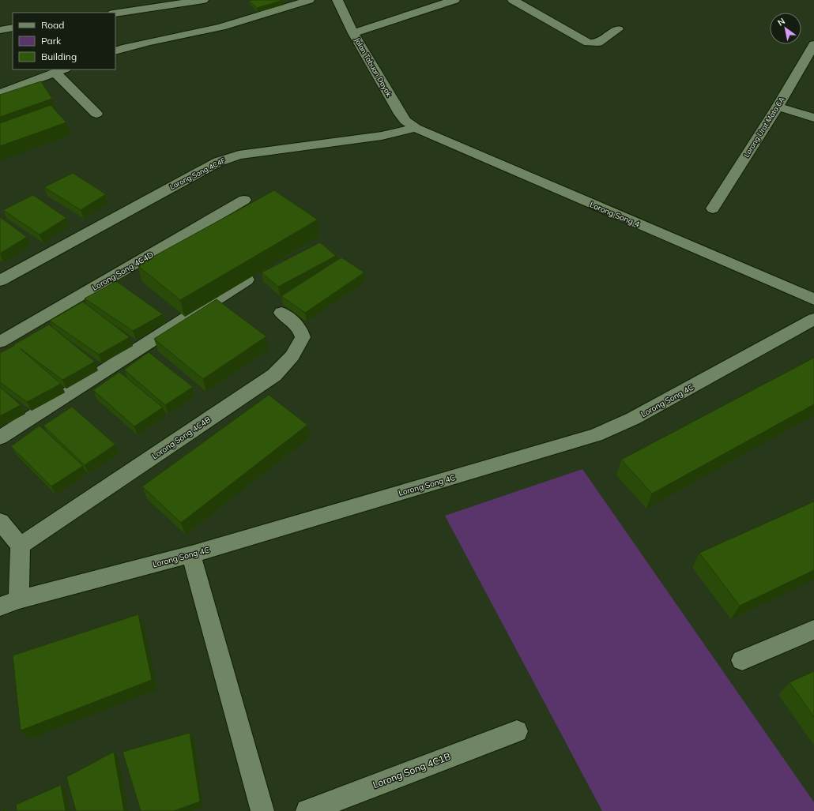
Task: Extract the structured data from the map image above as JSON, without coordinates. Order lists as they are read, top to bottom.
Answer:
{
  "streets": {
    "street": [
      "Jalan Tabuan Dayak",
      "Lorong Urat Mata 6A",
      "Lorong Song 4C4F",
      "Lorong Song 4",
      "Lorong Song 4C4D",
      "Lorong Song 4C",
      "Lorong Song 4C4B",
      "Lorong Song 4C1B"
    ]
  },
  "crossings": [
    ["Jalan Tabuan Dayak", "Lorong Song 4C4F"],
    ["Jalan Tabuan Dayak", "Lorong Song 4"],
    ["Lorong Song 4C4F", "Lorong Song 4"]
  ],
  "legend": ["Road", "Park", "Building"],
  "north": "top left"
}
